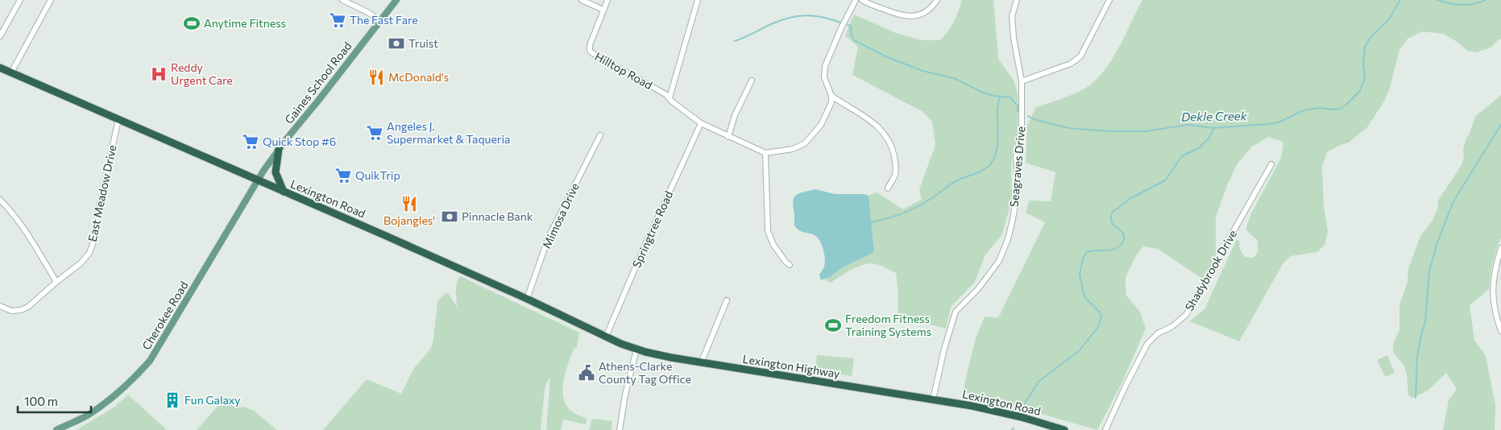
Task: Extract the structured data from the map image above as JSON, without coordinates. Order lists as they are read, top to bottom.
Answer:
{
  "streets": {
    "highway": ["Lexington Road", "Lexington Highway"],
    "main road": ["Gaines School Road", "Cherokee Road"],
    "street": [
      "Hilltop Road",
      "Seagraves Drive",
      "East Meadow Drive",
      "Mimosa Drive",
      "Springtree Road",
      "Shadybrook Drive"
    ]
  },
  "crossings": [
    ["Hilltop Road", "Springtree Road"],
    ["Gaines School Road", "Lexington Road"],
    ["Gaines School Road", "Cherokee Road"],
    ["Seagraves Drive", "Lexington Road"],
    ["Seagraves Drive", "Lexington Highway"],
    ["East Meadow Drive", "Lexington Road"],
    ["Lexington Road", "Mimosa Drive"],
    ["Lexington Road", "Springtree Road"],
    ["Lexington Road", "Cherokee Road"],
    ["Lexington Road", "Lexington Highway"]
  ],
  "water": ["Dekle Creek"],
  "places": {
    "supermarket": [
      "The Fast Fare",
      "Angeles J. Supermarket & Taqueria",
      "Quick Stop #6",
      "QuikTrip"
    ],
    "sports": ["Anytime Fitness", "Freedom Fitness Training Systems"],
    "bank": ["Truist", "Pinnacle Bank"],
    "hospital": ["Reddy Urgent Care"],
    "restaurant": ["McDonald's", "Bojangles'"],
    "public building": ["Athens-Clarke County Tag Office"],
    "building": ["Fun Galaxy"]
  },
  "scale_bar": "100 m"
}
